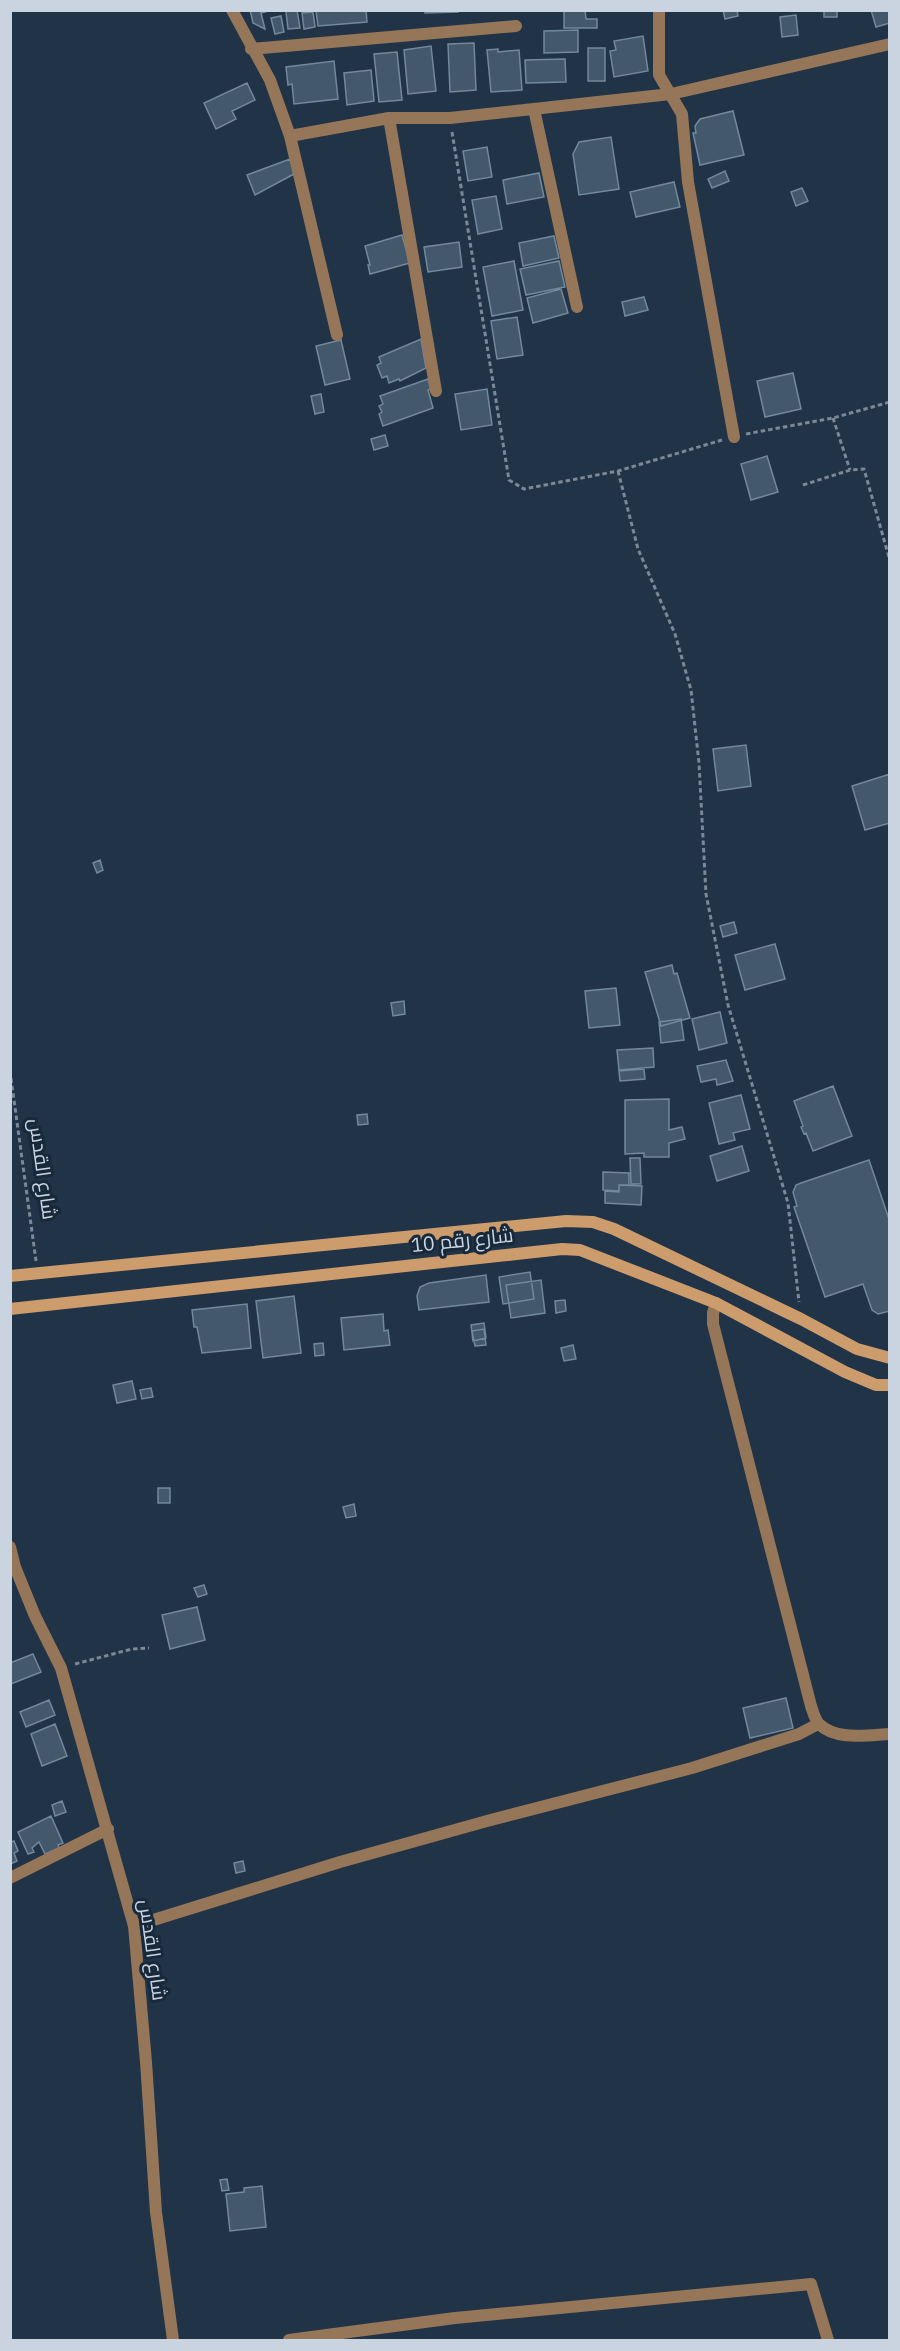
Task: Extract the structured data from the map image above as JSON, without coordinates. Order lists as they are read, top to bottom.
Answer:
{
  "streets": {
    "main road": ["شارع رقم 10"],
    "street": ["شارع القدس"]
  },
  "crossings": [
    ["شارع القدس", "شارع رقم 10"]
  ]
}
